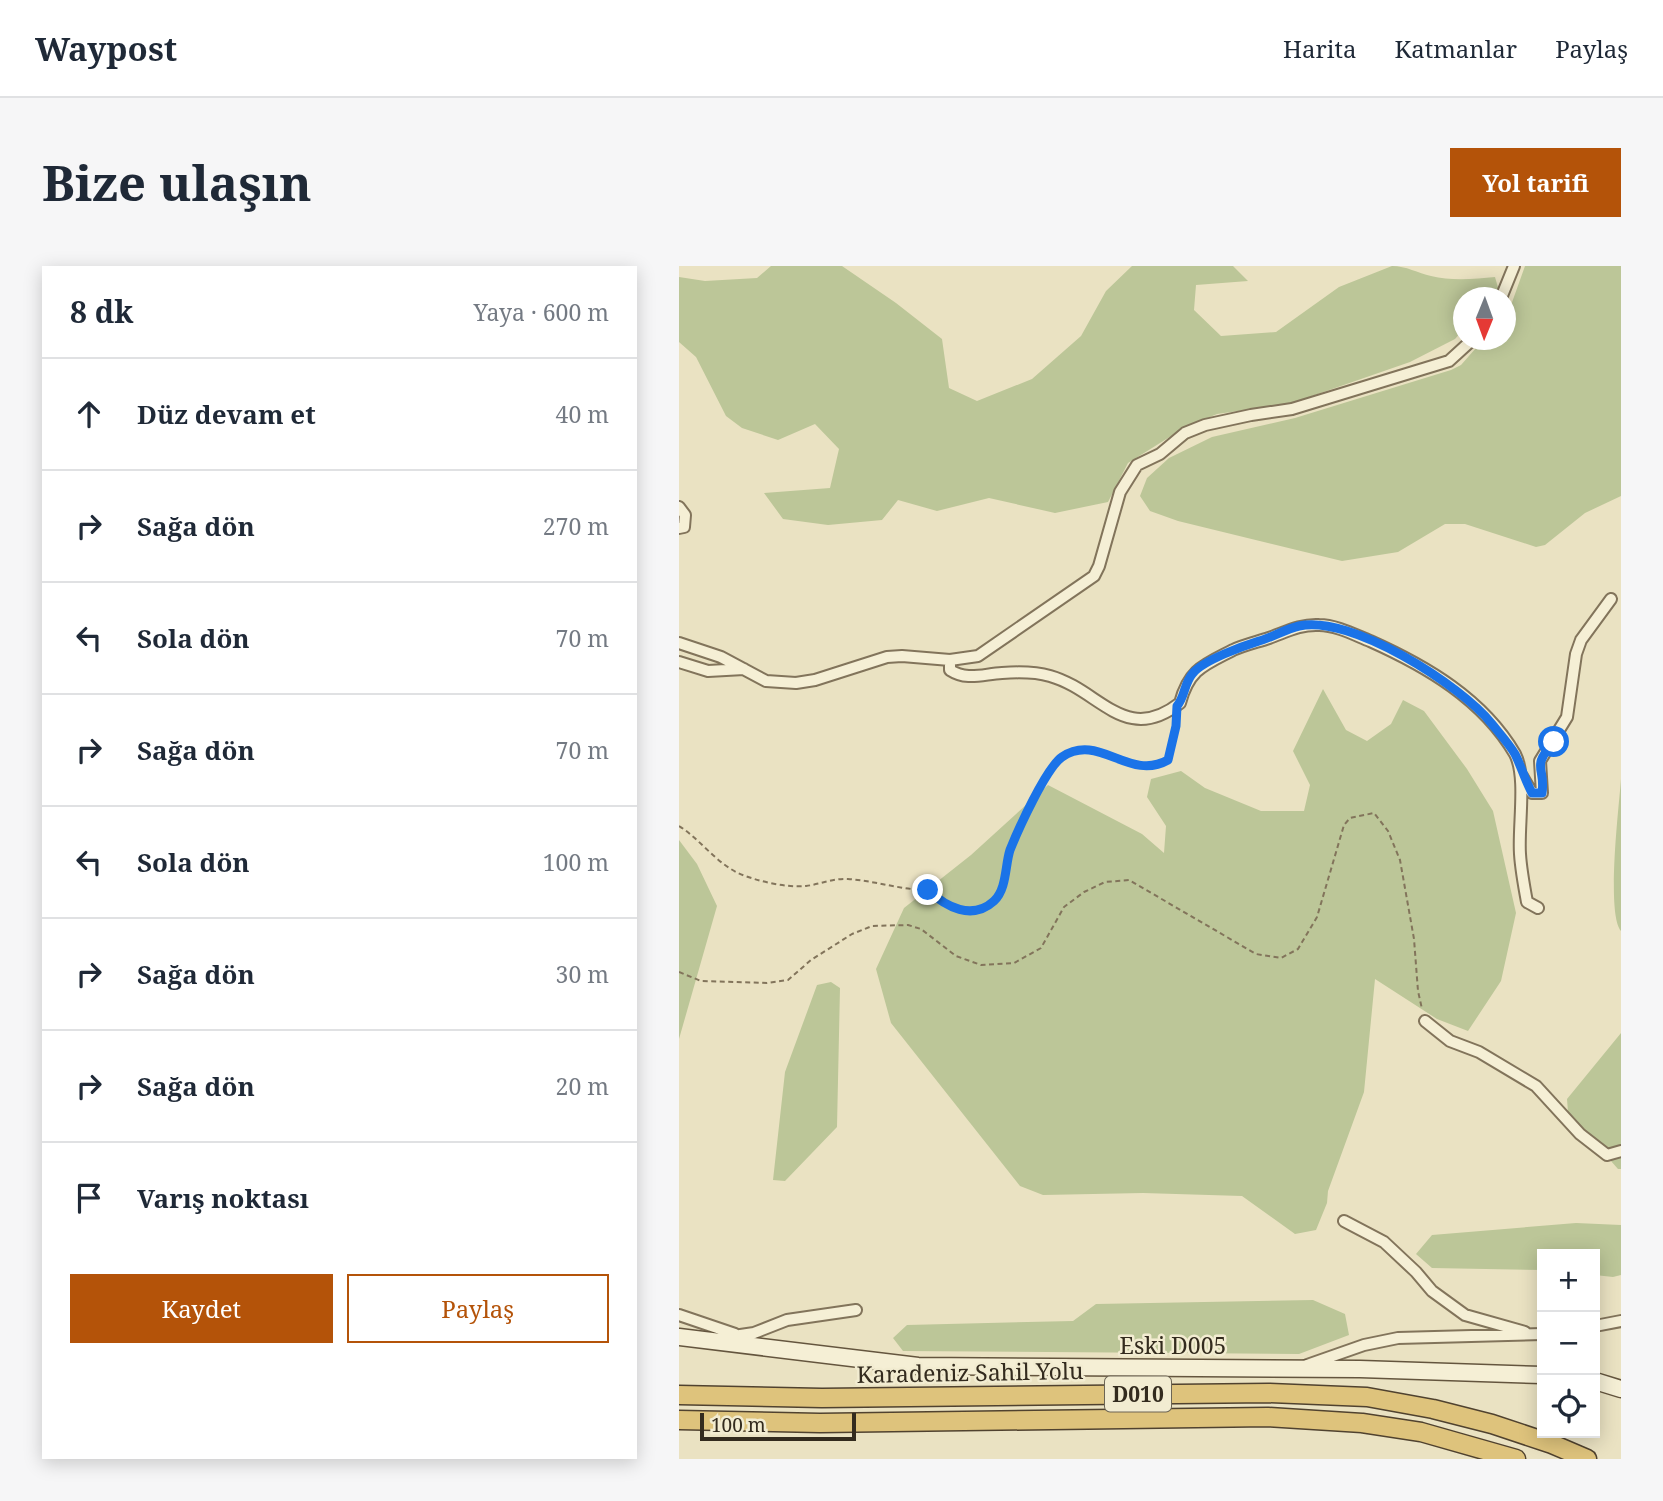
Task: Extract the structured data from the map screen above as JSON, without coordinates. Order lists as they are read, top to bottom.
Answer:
{
  "streets": {
    "highway": ["Karadeniz Sahil Yolu", "D010"],
    "main road": ["Eski D005"]
  },
  "scale_bar": "100 m",
  "north": "bottom",
  "page": {
    "header": "Waypost",
    "nav": ["Harita", "Katmanlar", "Paylaş"],
    "buttons": [
      "Yol tarifi",
      ["Kaydet", "Paylaş"]
    ],
    "title": "Bize ulaşın",
    "heading": ["8 dk", "Yaya · 600 m"],
    "list": [
      ["Düz devam et", "40 m"],
      ["Sağa dön", "270 m"],
      ["Sola dön", "70 m"],
      ["Sağa dön", "70 m"],
      ["Sola dön", "100 m"],
      ["Sağa dön", "30 m"],
      ["Sağa dön", "20 m"],
      "Varış noktası"
    ],
    "map_buttons": ["+", "−"],
    "scale": "100 m"
  }
}
